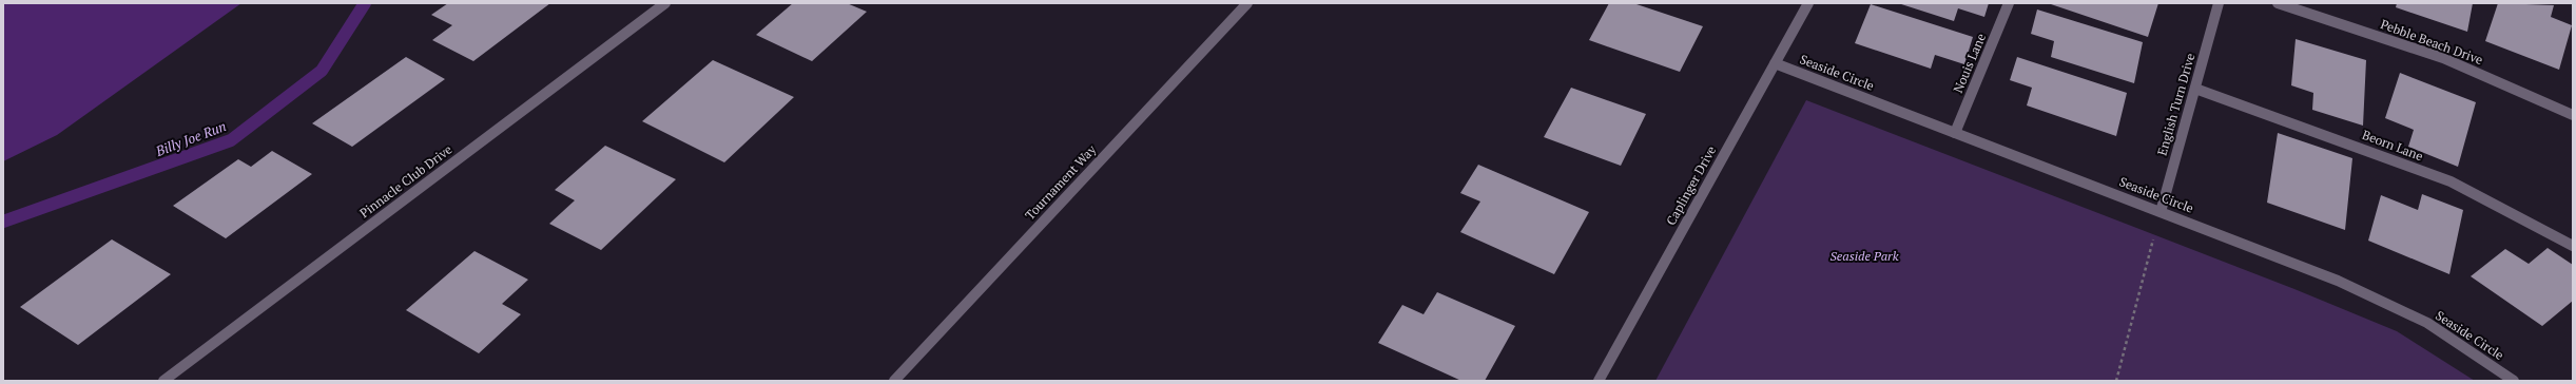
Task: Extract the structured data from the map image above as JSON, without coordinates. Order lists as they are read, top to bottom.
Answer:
{
  "streets": {
    "street": [
      "Pebble Beach Drive",
      "Nouis Lane",
      "Seaside Circle",
      "English Turn Drive",
      "Beorn Lane",
      "Pinnacle Club Drive",
      "Tournament Way",
      "Caplinger Drive"
    ]
  },
  "crossings": [
    ["Nouis Lane", "Seaside Circle"],
    ["Seaside Circle", "English Turn Drive"],
    ["Seaside Circle", "Caplinger Drive"],
    ["English Turn Drive", "Beorn Lane"]
  ],
  "water": ["Billy Joe Run"],
  "parks": ["Seaside Park"]
}
